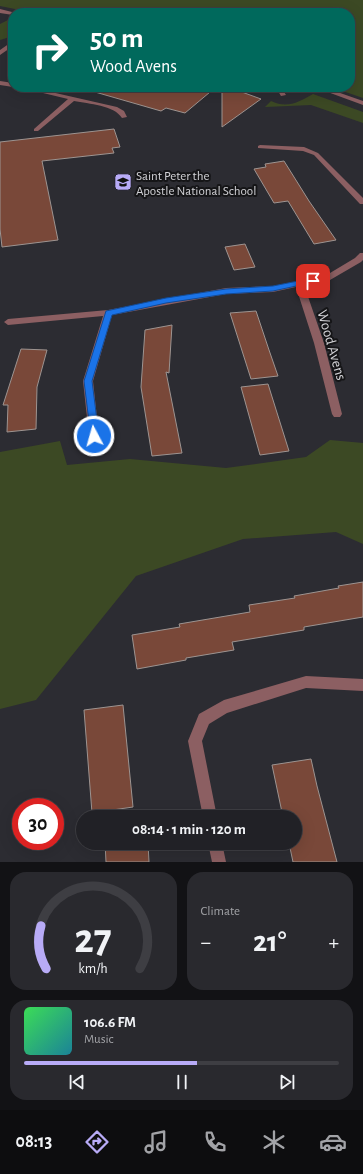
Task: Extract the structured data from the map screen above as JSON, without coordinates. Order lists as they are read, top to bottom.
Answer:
{
  "streets": {
    "street": ["Wood Avens"]
  },
  "places": {
    "school or university": ["Saint Peter the Apostle National School"]
  },
  "page": {
    "turn": ["50 m", "Wood Avens"],
    "limit": "30",
    "trip": "08:14 · 1 min · 120 m",
    "tile": "Climate",
    "heat": ["−", "21°", "+"],
    "song": ["106.6 FM", "Music"],
    "tabs": "08:13",
    "gauge": ["27", "km/h"]
  }
}
